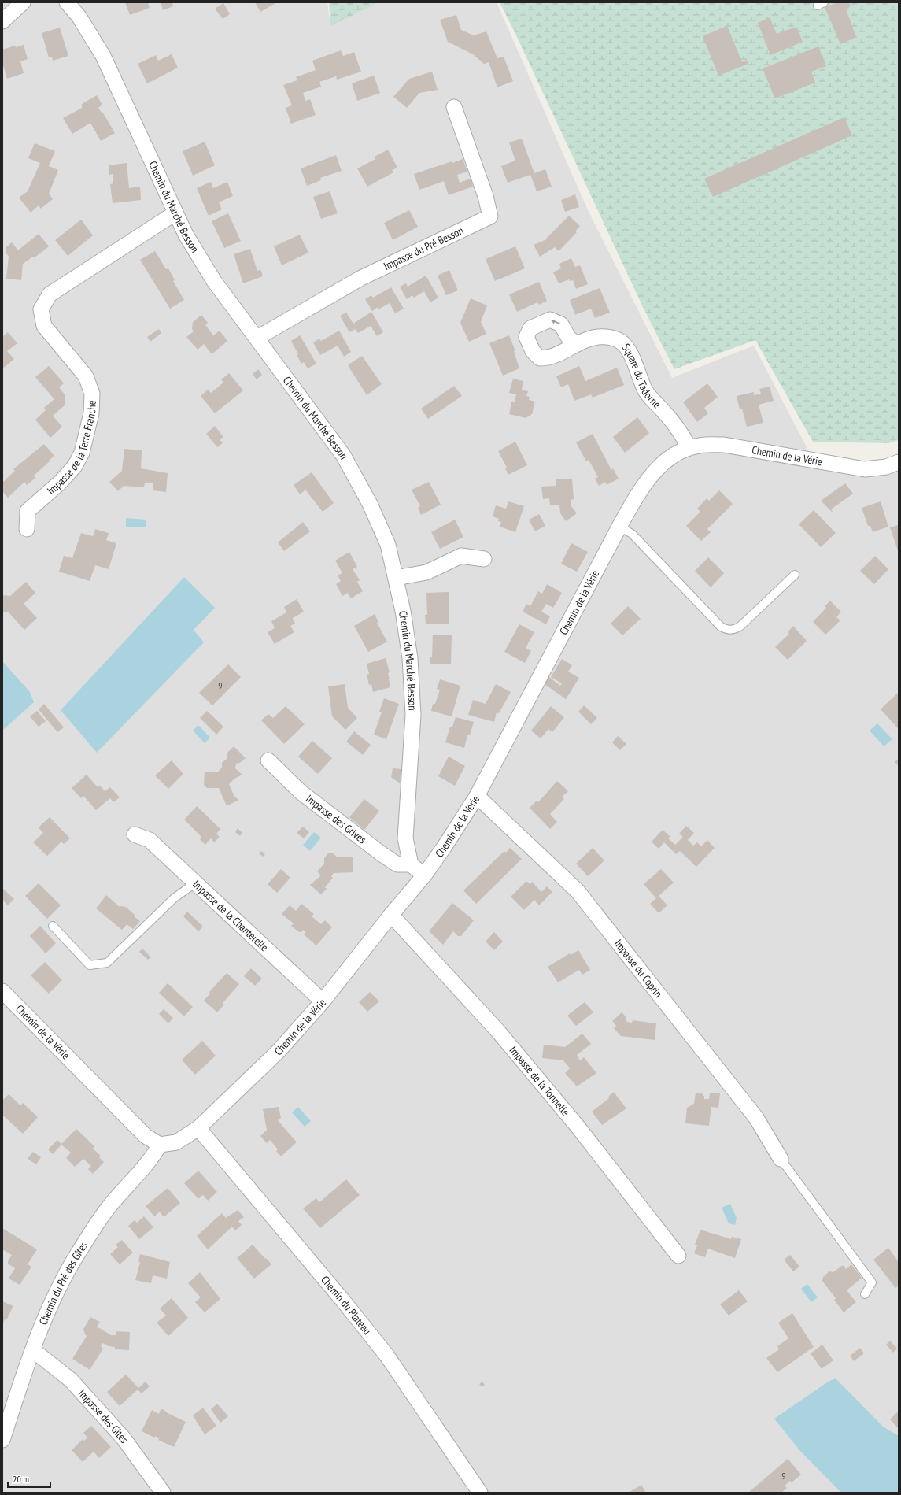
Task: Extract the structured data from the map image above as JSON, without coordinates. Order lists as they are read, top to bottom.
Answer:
{
  "streets": {
    "street": [
      "Chemin du Marché Besson",
      "Impasse du Pré Besson",
      "Square du Tadorne",
      "Impasse de la Terre Franche",
      "Chemin de la Vérie",
      "Impasse des Grives",
      "Impasse de la Chanterelle",
      "Impasse du Coprin",
      "Impasse de la Tonnelle",
      "Chemin du Pré des Gîtes",
      "Chemin du Plateau",
      "Impasse des Gîtes"
    ]
  },
  "crossings": [
    ["Chemin du Marché Besson", "Impasse du Pré Besson"],
    ["Chemin du Marché Besson", "Impasse de la Terre Franche"],
    ["Chemin du Marché Besson", "Impasse des Grives"],
    ["Square du Tadorne", "Chemin de la Vérie"],
    ["Chemin de la Vérie", "Impasse de la Chanterelle"],
    ["Chemin de la Vérie", "Impasse du Coprin"],
    ["Chemin de la Vérie", "Impasse de la Tonnelle"],
    ["Chemin de la Vérie", "Chemin du Pré des Gîtes"],
    ["Chemin de la Vérie", "Chemin du Plateau"],
    ["Chemin du Pré des Gîtes", "Impasse des Gîtes"]
  ],
  "house_numbers": ["9", "9"],
  "scale_bar": "20 m"
}
